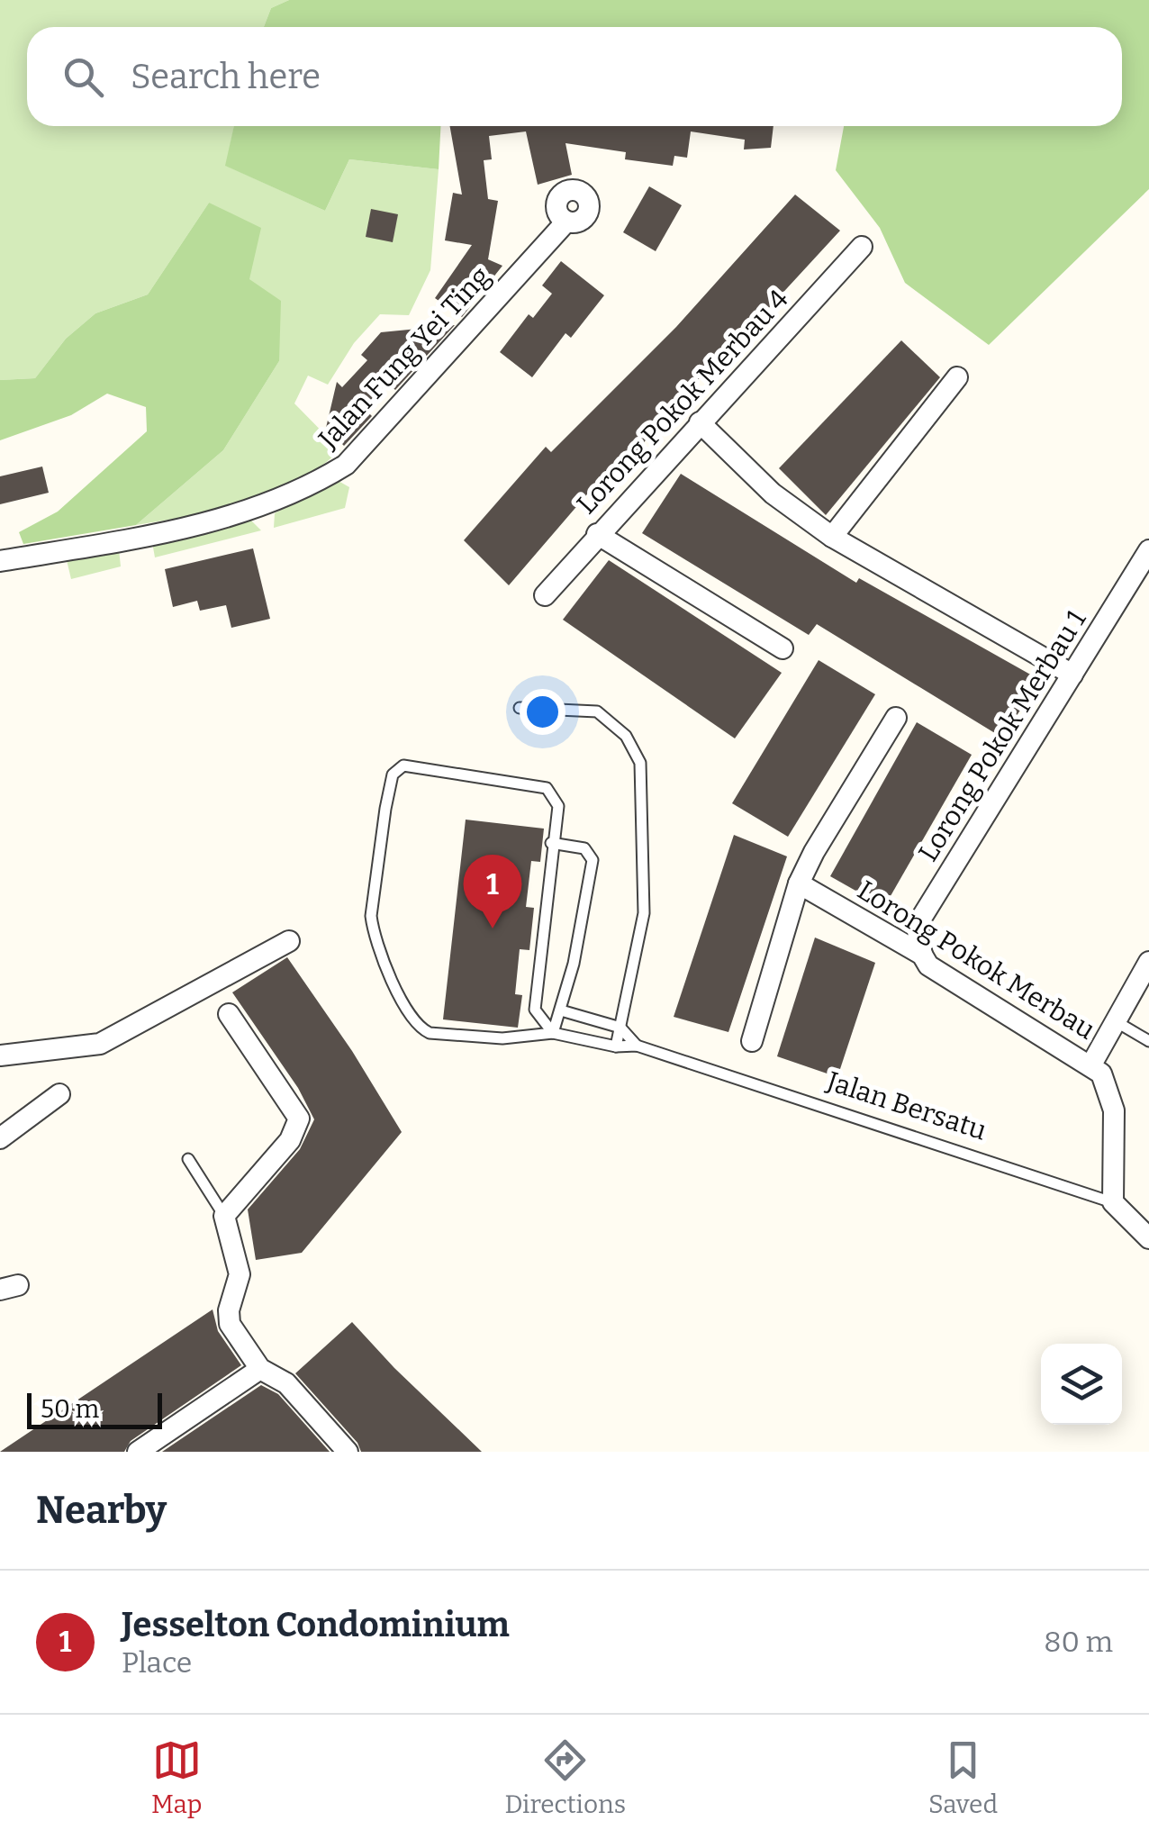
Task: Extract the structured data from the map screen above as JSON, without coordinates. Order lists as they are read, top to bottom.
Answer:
{
  "streets": {
    "street": [
      "Jalan Fung Yei Ting",
      "Lorong Pokok Merbau 4",
      "Lorong Pokok Merbau 1",
      "Lorong Pokok Merbau",
      "Jalan Bersatu"
    ]
  },
  "crossings": [
    ["Lorong Pokok Merbau 1", "Lorong Pokok Merbau"],
    ["Lorong Pokok Merbau", "Jalan Bersatu"]
  ],
  "scale_bar": "50 m",
  "page": {
    "search": "Search here",
    "pins": "1",
    "scale": "50 m",
    "heading": "Nearby",
    "list": [
      {
        "mark": "1",
        "name": "Jesselton Condominium",
        "note": "Place",
        "value": "80 m"
      }
    ],
    "nav": ["Map", "Directions", "Saved"]
  }
}
